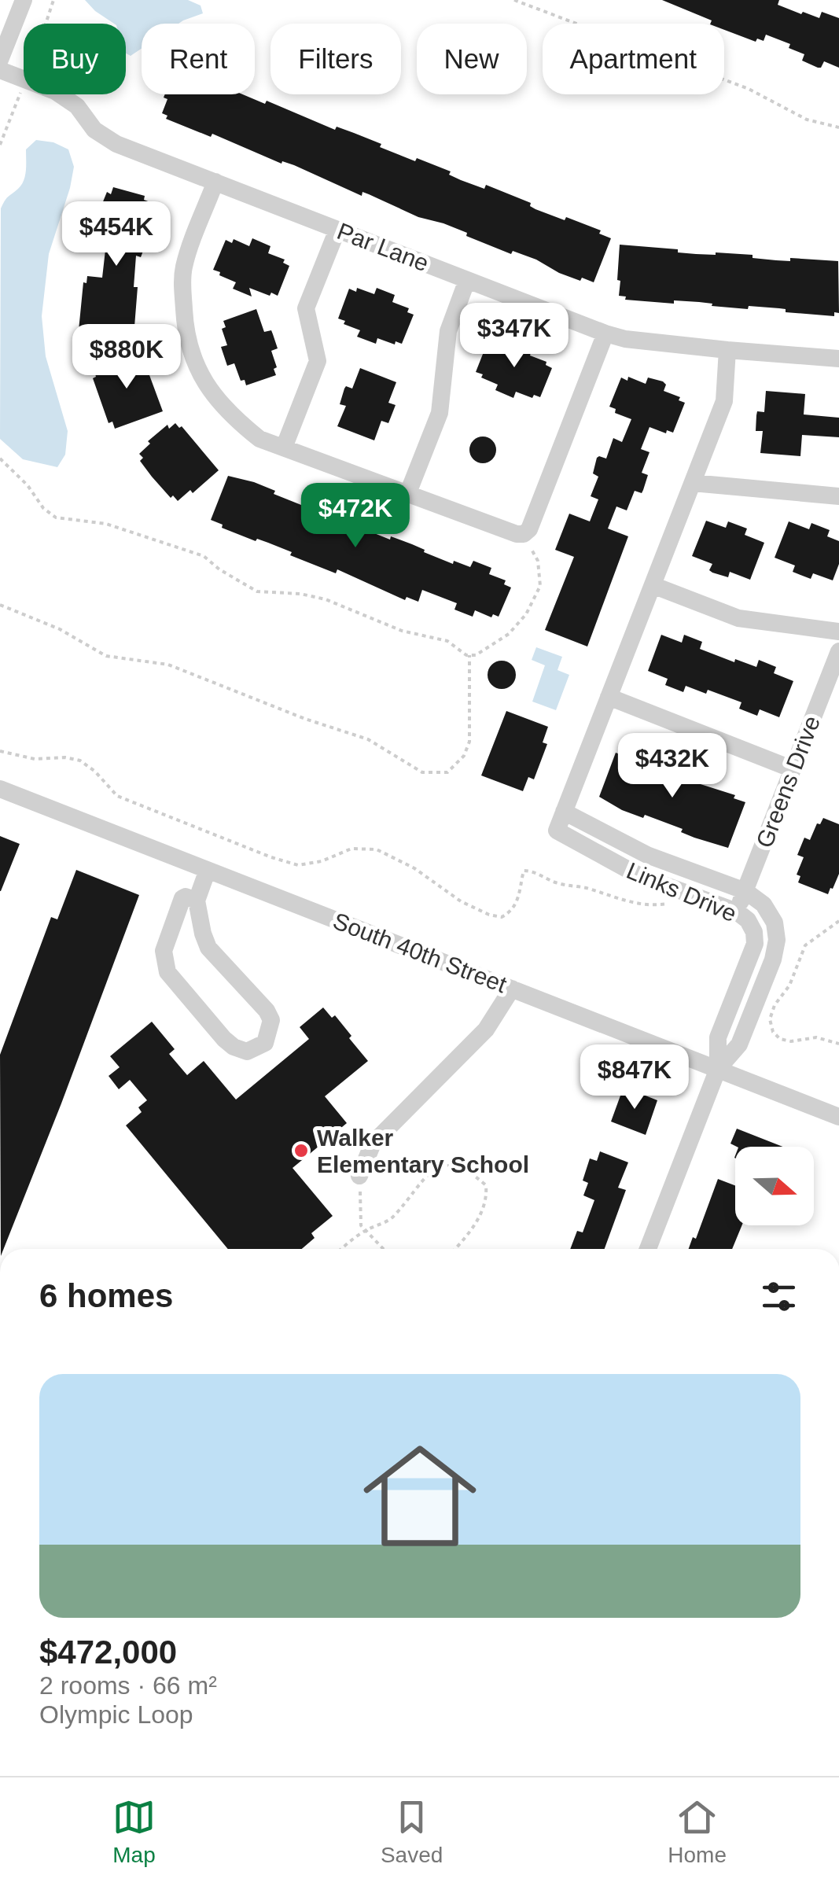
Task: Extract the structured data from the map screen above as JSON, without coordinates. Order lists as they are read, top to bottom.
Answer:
{
  "streets": {
    "street": [
      "Par Lane",
      "Greens Drive",
      "Links Drive",
      "South 40th Street"
    ]
  },
  "crossings": [
    ["Greens Drive", "Links Drive"],
    ["Links Drive", "South 40th Street"]
  ],
  "places": ["Walker Elementary School"],
  "north": "right",
  "page": {
    "chip": [
      "Buy",
      "Rent",
      "Filters",
      "New",
      "Apartment"
    ],
    "price": [
      "$454K",
      "$347K",
      "$880K",
      "$472K",
      "$432K",
      "$847K"
    ],
    "heading": "6 homes",
    "list": [
      {
        "name": "$472,000",
        "note": "2 rooms · 66 m² · Olympic Loop"
      }
    ],
    "tabs": ["Map", "Saved", "Home"]
  }
}
